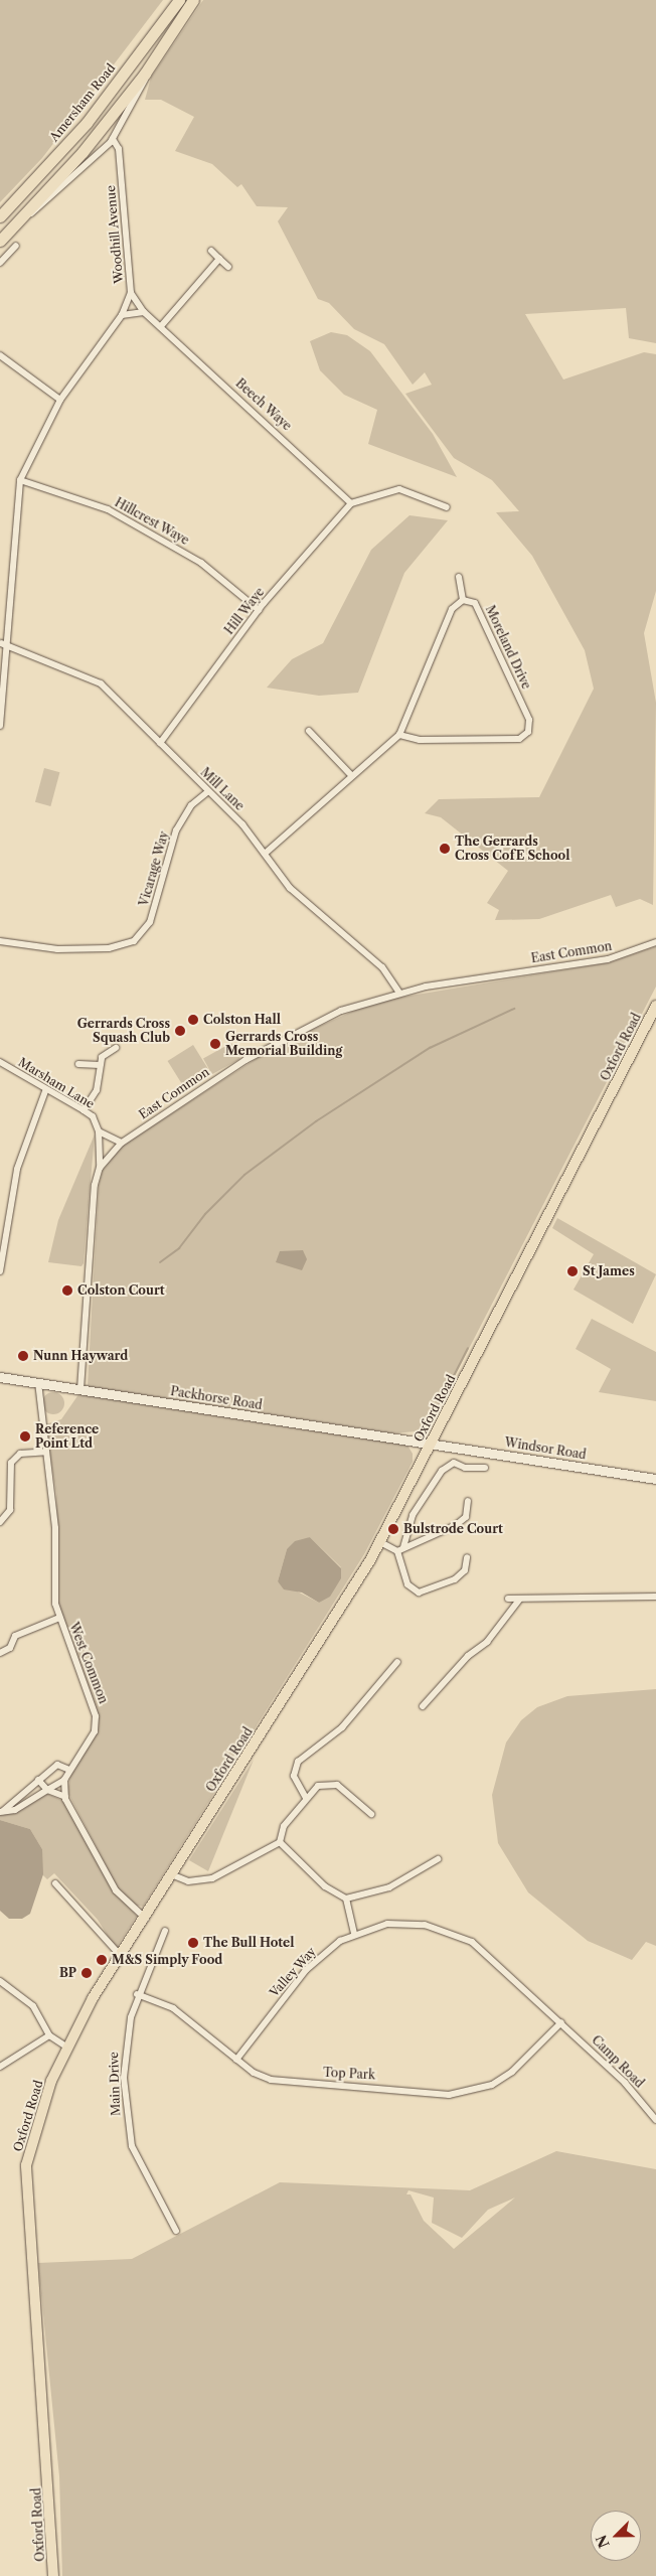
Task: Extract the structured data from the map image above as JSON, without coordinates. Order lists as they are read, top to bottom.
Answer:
{
  "streets": {
    "highway": ["Amersham Road"],
    "main road": ["Oxford Road", "Packhorse Road", "Windsor Road"],
    "street": [
      "Woodhill Avenue",
      "Beech Waye",
      "Hillcrest Waye",
      "Hill Waye",
      "Moreland Drive",
      "Mill Lane",
      "Vicarage Way",
      "East Common",
      "Marsham Lane",
      "West Common",
      "Valley Way",
      "Camp Road",
      "Top Park",
      "Main Drive"
    ]
  },
  "crossings": [
    ["Woodhill Avenue", "Beech Waye"],
    ["Woodhill Avenue", "Hillcrest Waye"],
    ["Woodhill Avenue", "Mill Lane"],
    ["Beech Waye", "Hill Waye"],
    ["Hillcrest Waye", "Hill Waye"],
    ["Hill Waye", "Mill Lane"],
    ["Mill Lane", "Vicarage Way"],
    ["Mill Lane", "East Common"],
    ["Oxford Road", "Packhorse Road"],
    ["Oxford Road", "Windsor Road"],
    ["Oxford Road", "West Common"],
    ["Packhorse Road", "Windsor Road"],
    ["Packhorse Road", "West Common"],
    ["Valley Way", "Camp Road"],
    ["Valley Way", "Top Park"],
    ["Camp Road", "Top Park"],
    ["Top Park", "Main Drive"]
  ],
  "places": [
    "The Gerrards Cross CofE School",
    "Colston Hall",
    "Gerrards Cross Squash Club",
    "Gerrards Cross Memorial Building",
    "St James",
    "Colston Court",
    "Nunn Hayward",
    "Reference Point Ltd",
    "Bulstrode Court",
    "The Bull Hotel",
    "M&S Simply Food",
    "BP"
  ],
  "north": "bottom left"
}
